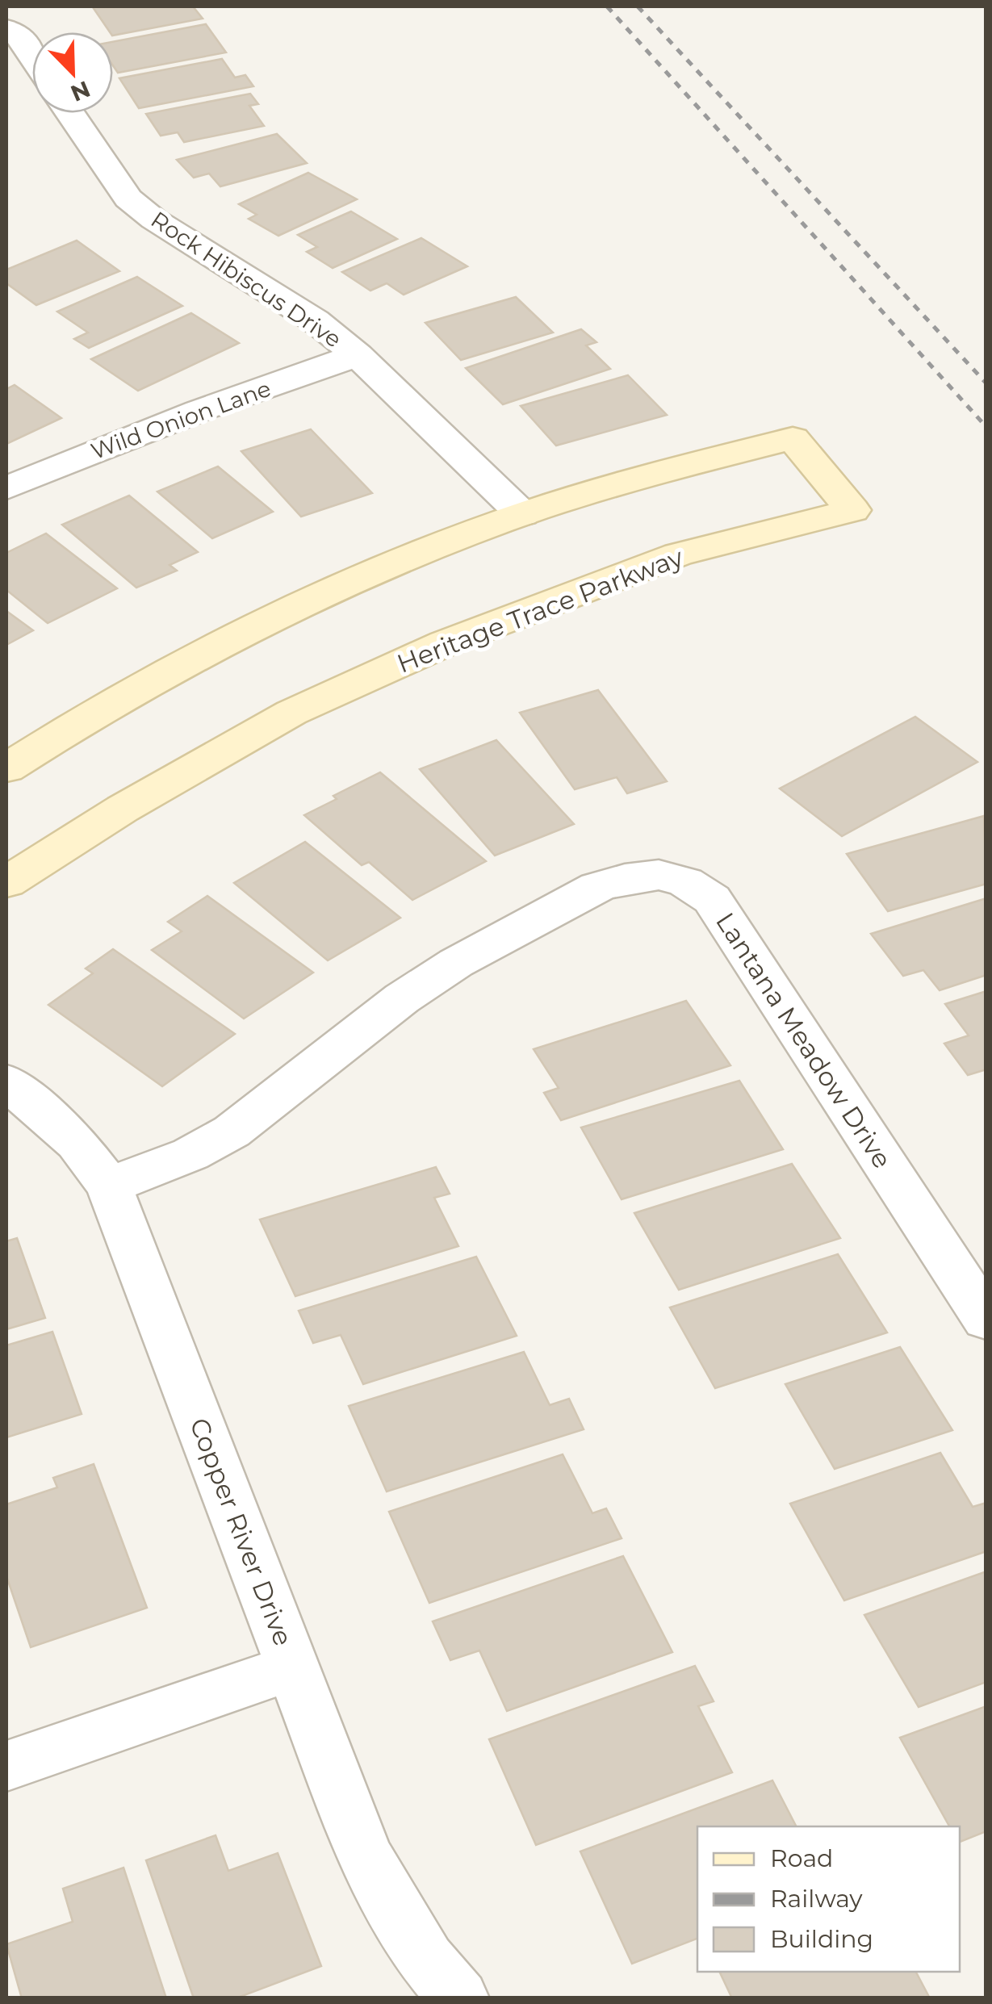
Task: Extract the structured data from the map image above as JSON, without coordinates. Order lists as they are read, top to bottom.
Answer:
{
  "streets": {
    "street": [
      "Rock Hibiscus Drive",
      "Wild Onion Lane",
      "Heritage Trace Parkway",
      "Lantana Meadow Drive",
      "Copper River Drive"
    ]
  },
  "crossings": [
    ["Rock Hibiscus Drive", "Wild Onion Lane"],
    ["Rock Hibiscus Drive", "Heritage Trace Parkway"],
    ["Lantana Meadow Drive", "Copper River Drive"]
  ],
  "legend": ["Road", "Railway", "Building"],
  "north": "bottom right"
}
